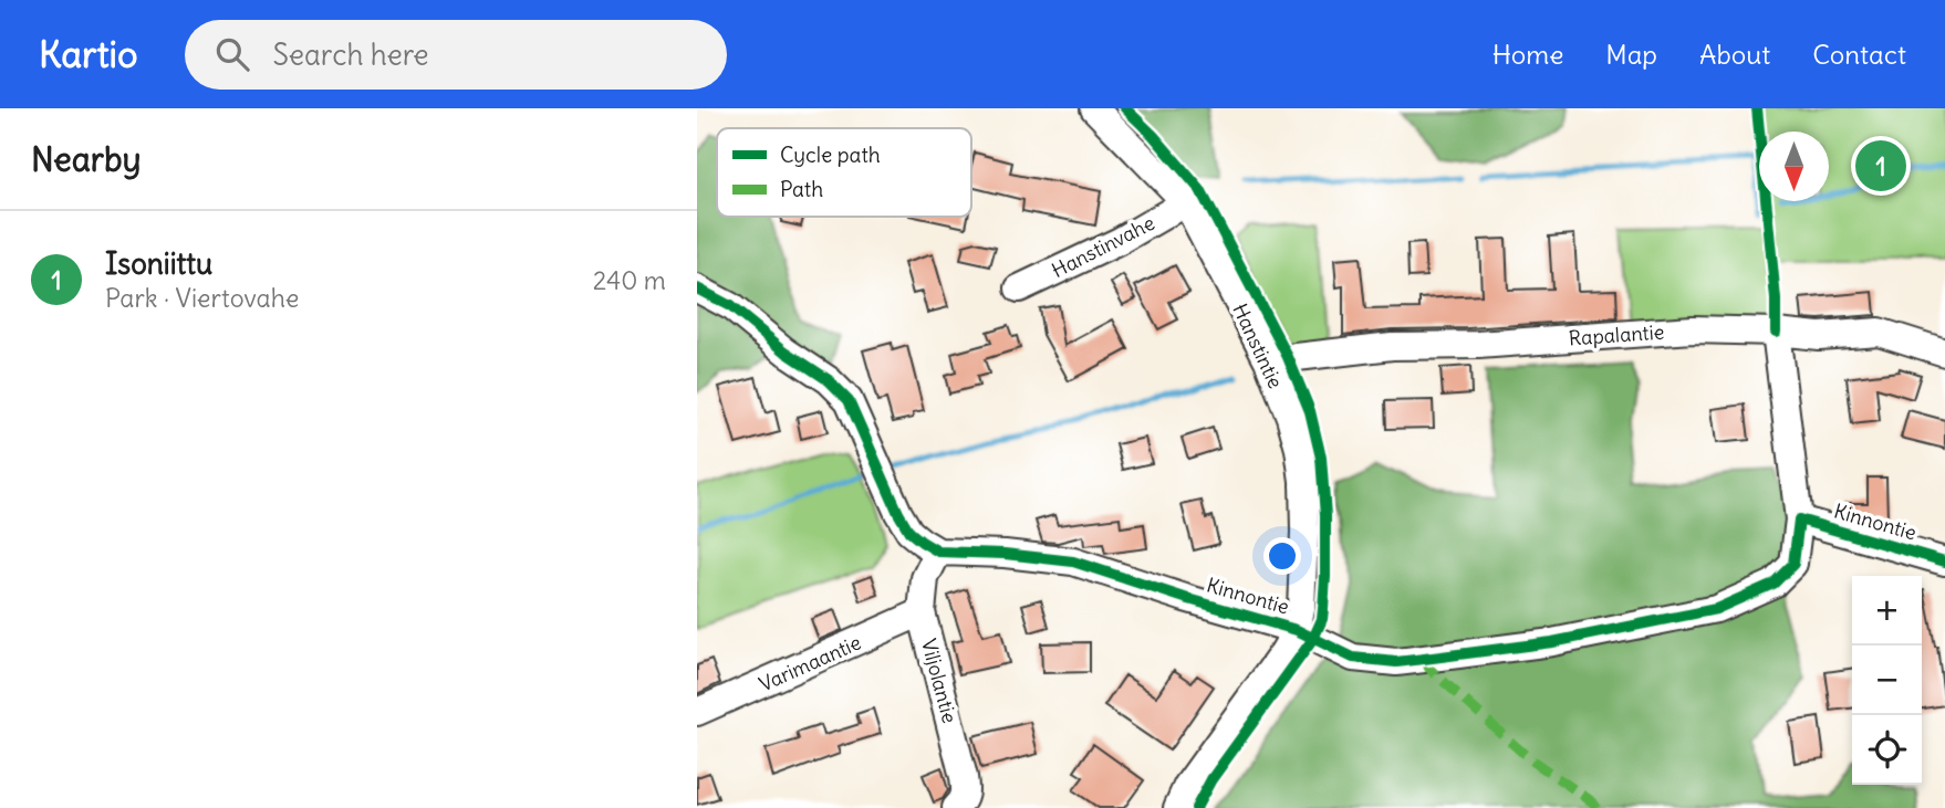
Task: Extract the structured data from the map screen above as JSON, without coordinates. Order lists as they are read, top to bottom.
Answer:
{
  "streets": {
    "street": [
      "Hanstinvahe",
      "Rapalantie",
      "Hanstintie",
      "Kinnontie",
      "Varimaantie",
      "Viljolantie"
    ]
  },
  "crossings": [
    ["Hanstinvahe", "Hanstintie"],
    ["Rapalantie", "Hanstintie"],
    ["Hanstintie", "Kinnontie"],
    ["Kinnontie", "Viljolantie"],
    ["Varimaantie", "Viljolantie"]
  ],
  "legend": ["Cycle path", "Path"],
  "north": "bottom",
  "page": {
    "header": "Kartio",
    "search": "Search here",
    "nav": [
      "Home",
      "Map",
      "About",
      "Contact"
    ],
    "heading": "Nearby",
    "pins": "1",
    "list": [
      {
        "mark": "1",
        "name": "Isoniittu",
        "note": "Park · Viertovahe",
        "value": "240 m"
      }
    ],
    "map_buttons": ["+", "−"]
  }
}
